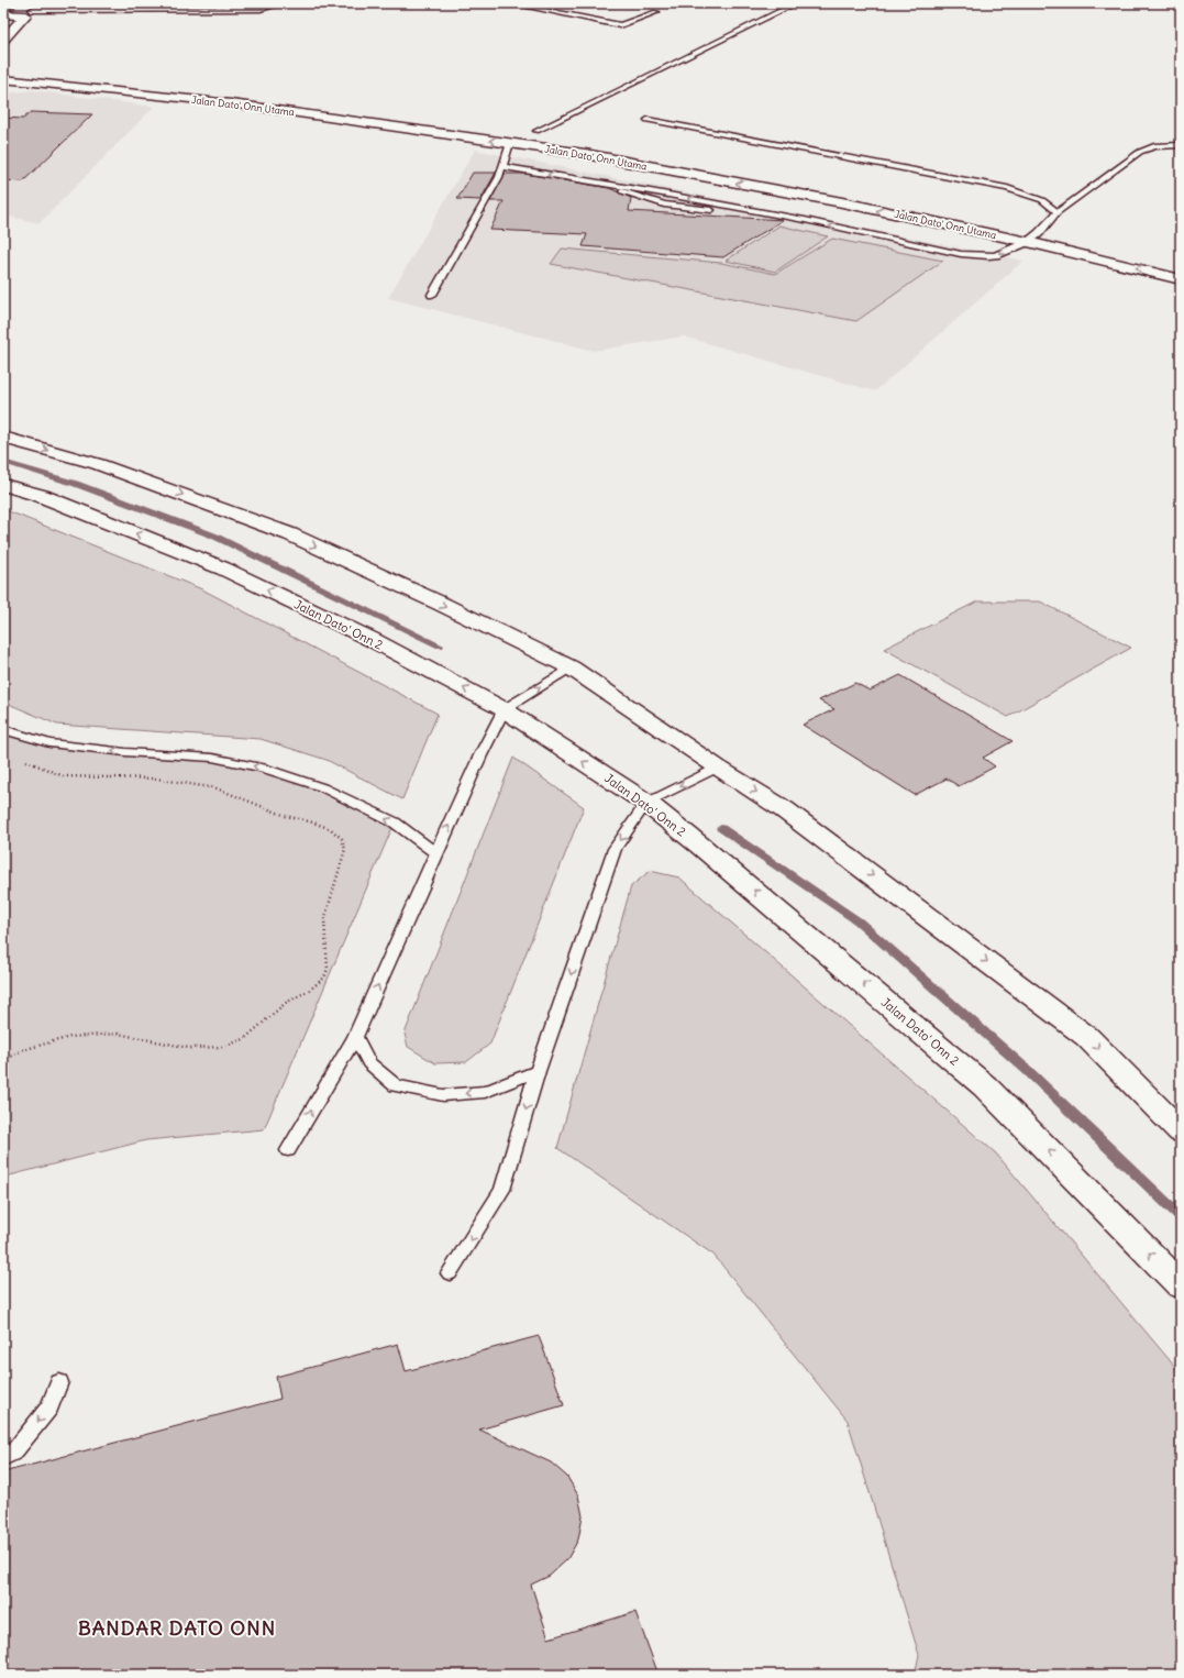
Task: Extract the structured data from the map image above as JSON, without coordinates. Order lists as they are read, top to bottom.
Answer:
{
  "streets": {
    "main road": ["Jalan Dato' Onn Utama", "Jalan Dato' Onn 2"]
  },
  "districts": ["BANDAR DATO ONN"]
}
